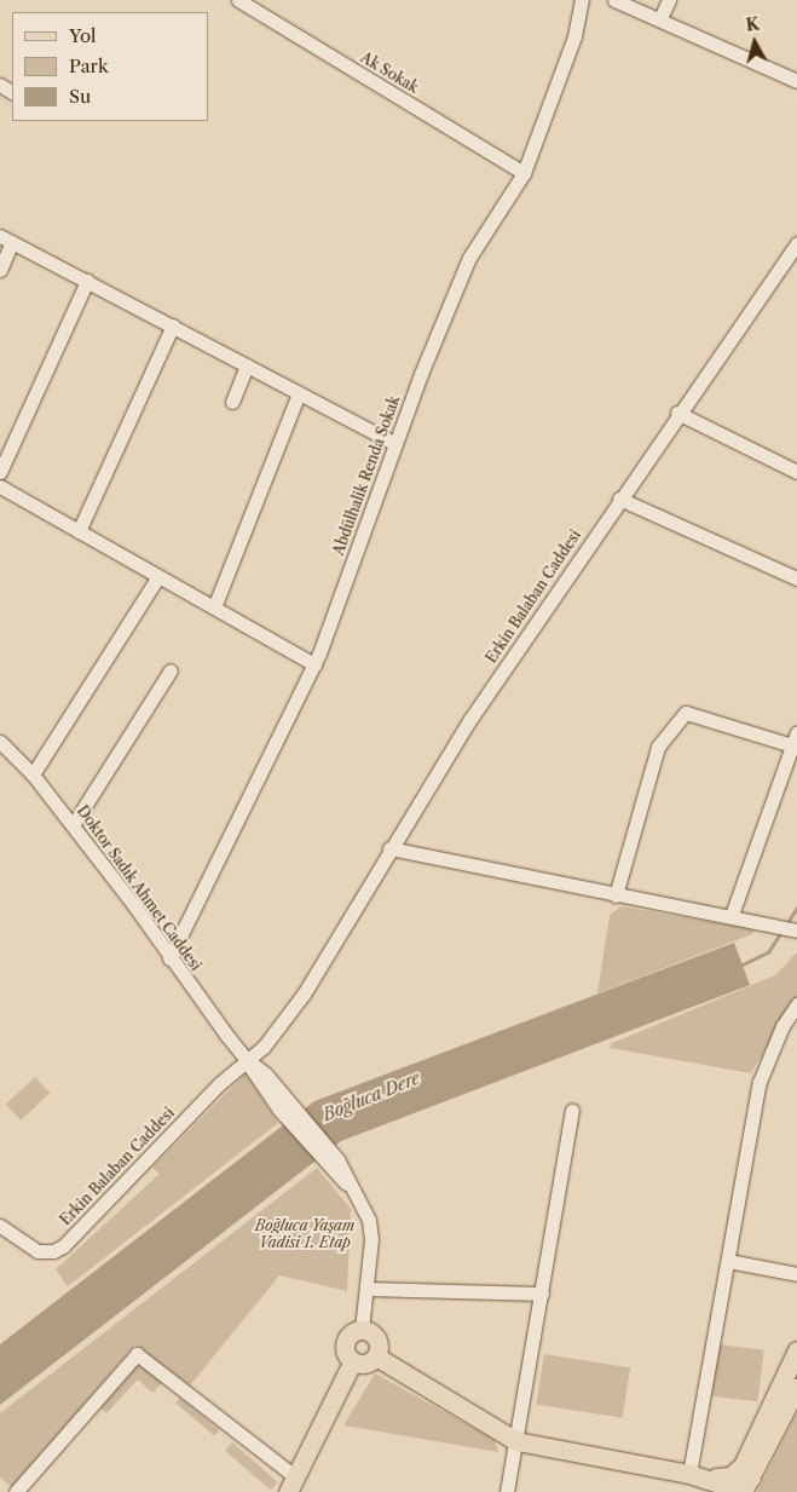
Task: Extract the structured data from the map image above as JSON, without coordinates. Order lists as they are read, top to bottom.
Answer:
{
  "streets": {
    "street": [
      "Ak Sokak",
      "Abdülhalik Renda Sokak",
      "Erkin Balaban Caddesi",
      "Doktor Sadık Ahmet Caddesi"
    ]
  },
  "crossings": [
    ["Ak Sokak", "Abdülhalik Renda Sokak"],
    ["Abdülhalik Renda Sokak", "Doktor Sadık Ahmet Caddesi"],
    ["Erkin Balaban Caddesi", "Doktor Sadık Ahmet Caddesi"]
  ],
  "water": ["Boğluca Dere"],
  "parks": ["Boğluca Yaşam Vadisi 1. Etap"],
  "legend": ["Yol", "Park", "Su"],
  "north": "top"
}
